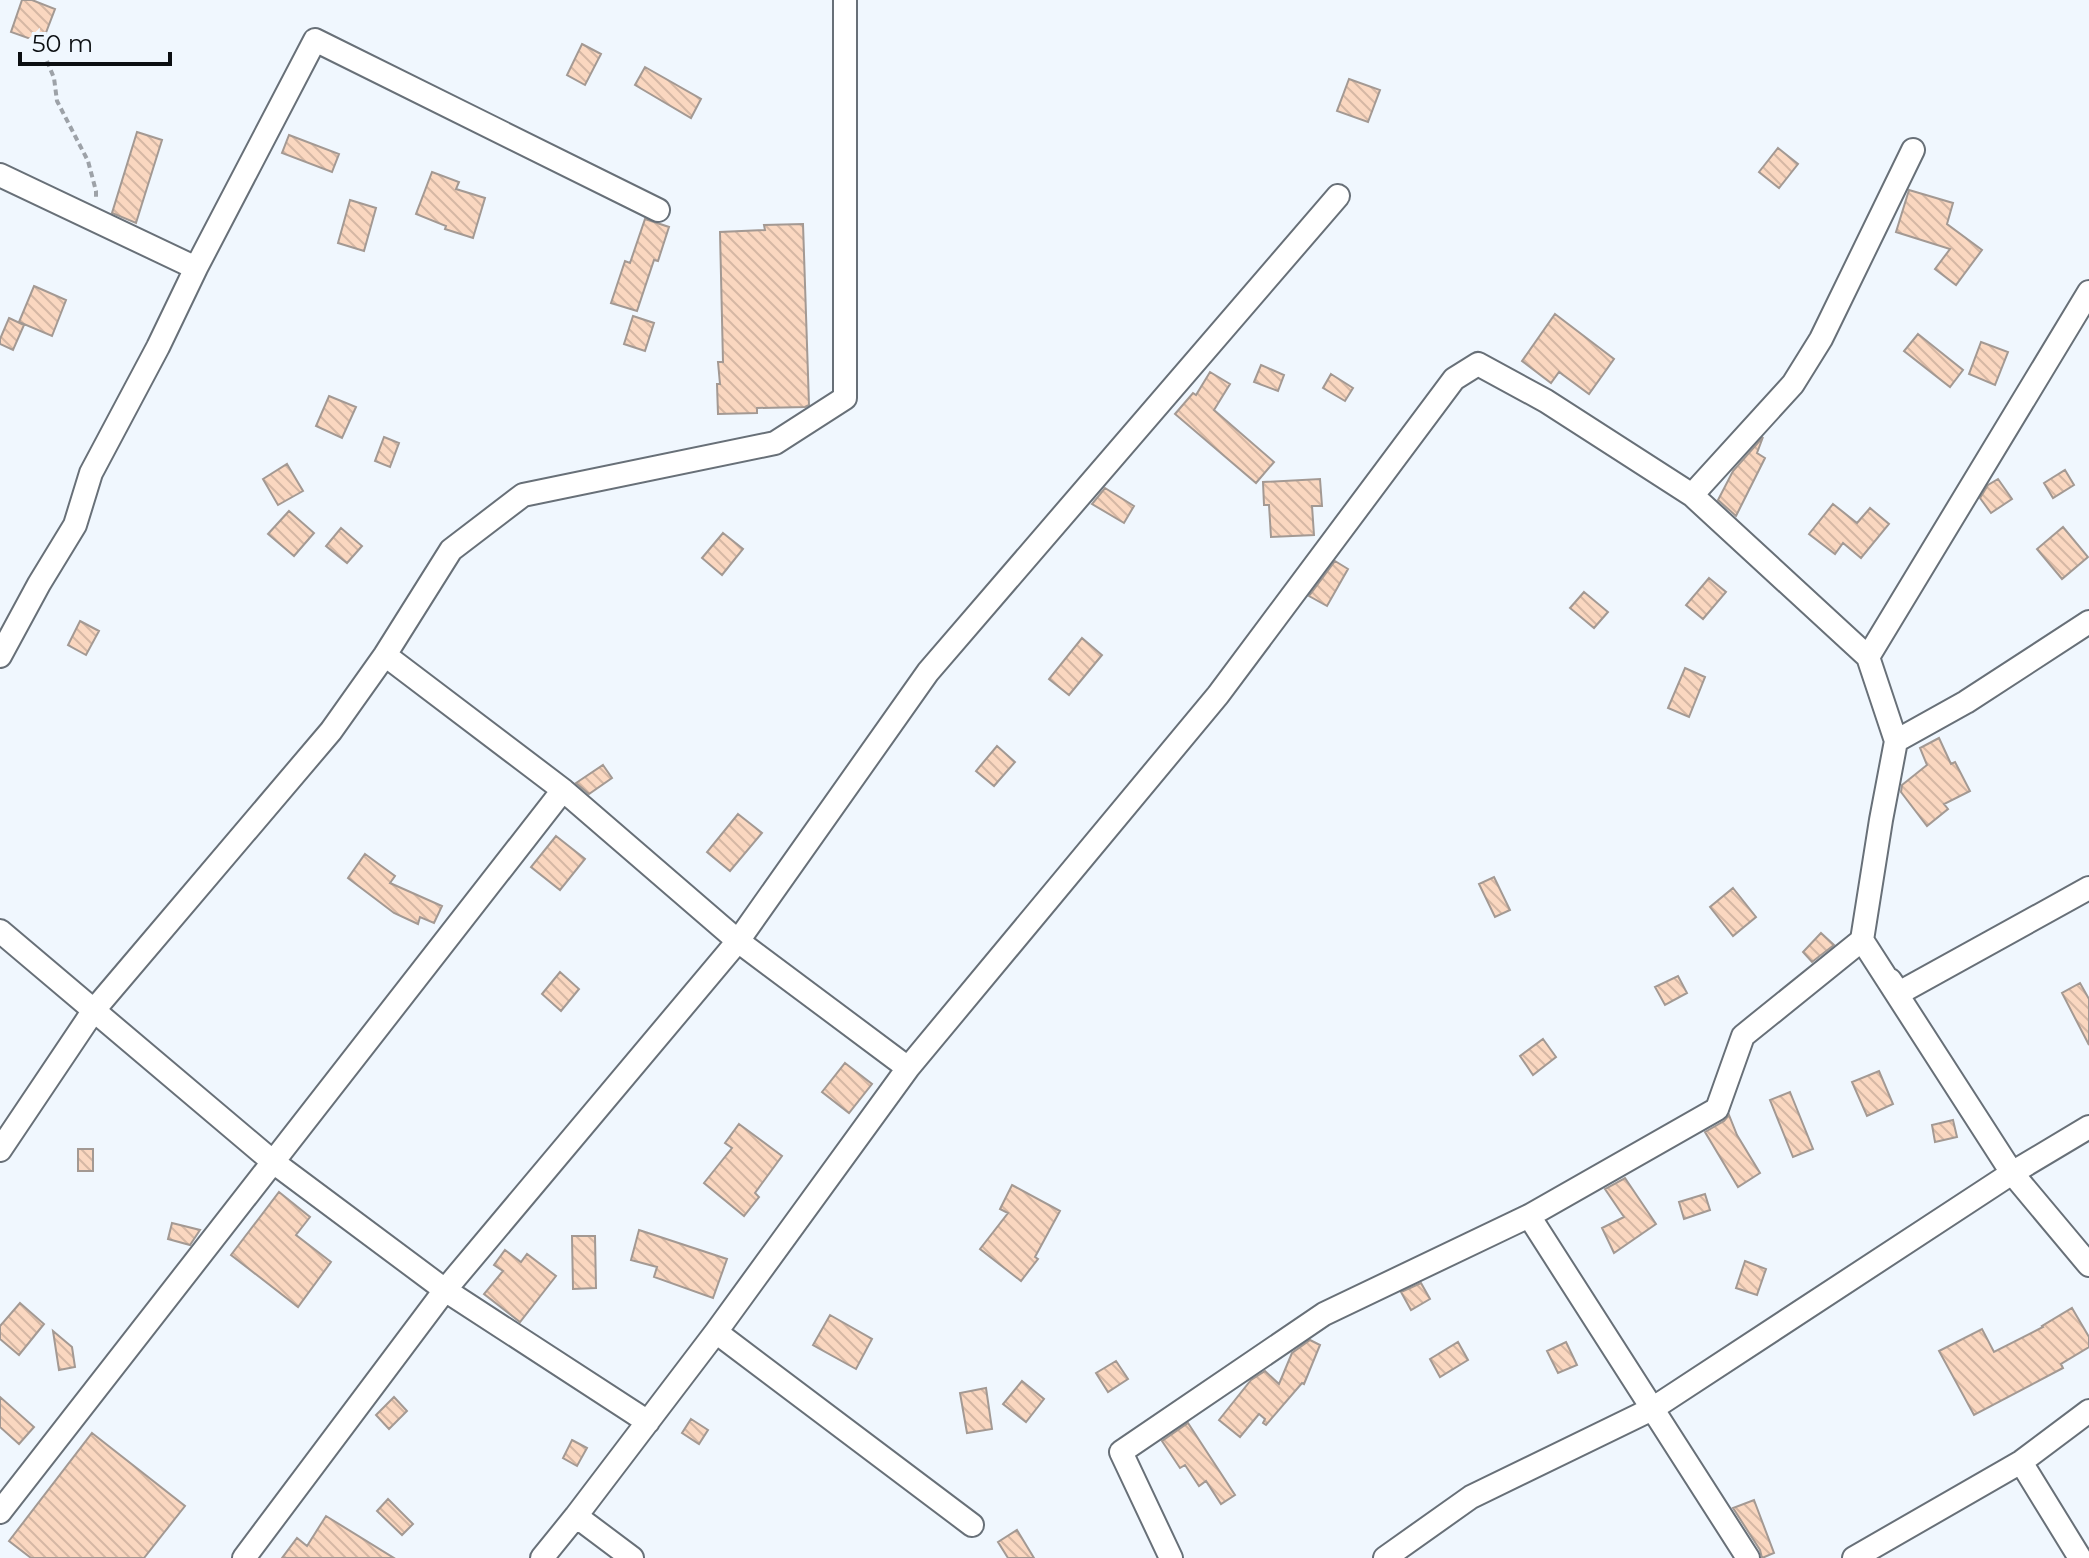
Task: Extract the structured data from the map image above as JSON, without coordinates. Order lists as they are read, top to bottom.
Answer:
{
  "scale_bar": "50 m"
}
